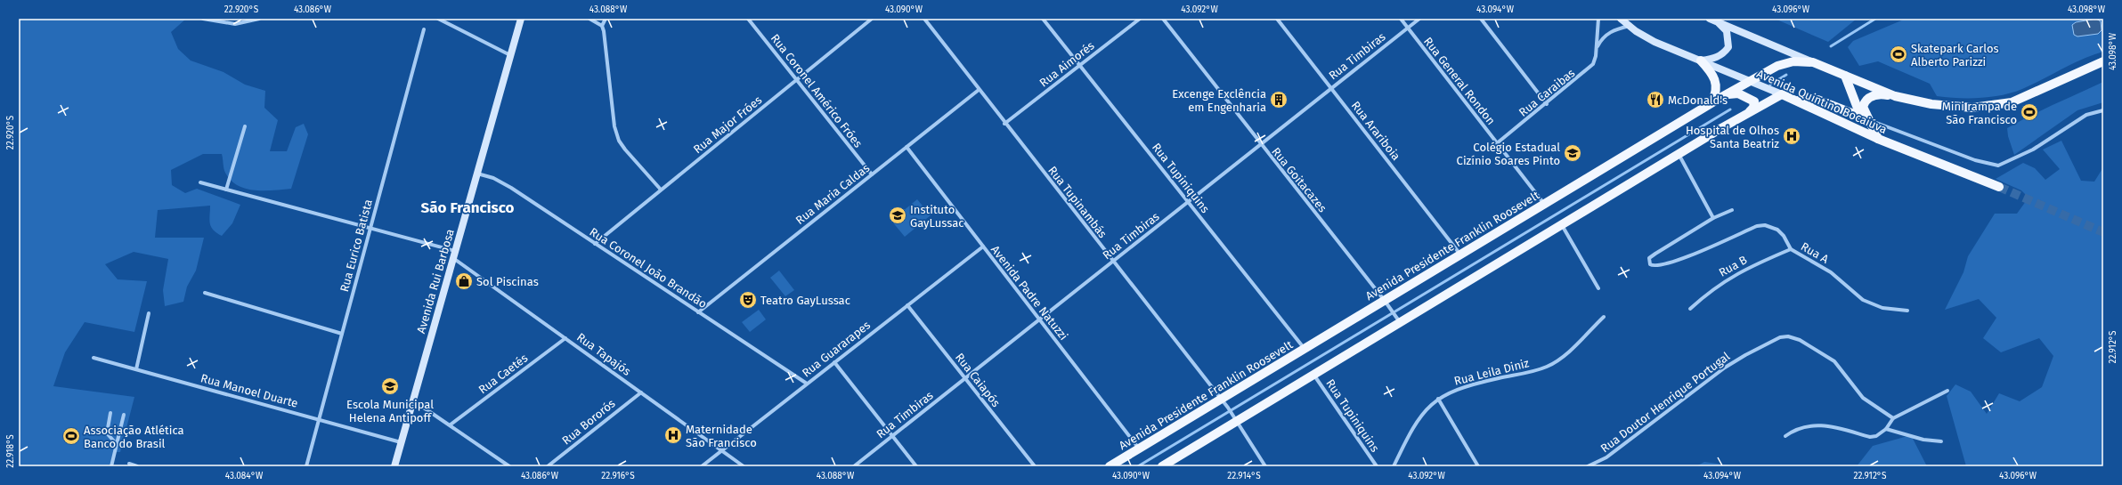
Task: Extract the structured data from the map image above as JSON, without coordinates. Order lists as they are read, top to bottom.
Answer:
{
  "streets": {
    "main road": ["Avenida Quintino Bocaiúva", "Avenida Presidente Franklin Roosevelt", "Avenida Rui Barbosa"],
    "street": [
      "Rua Timbiras",
      "Rua Aimorés",
      "Rua General Rondon",
      "Rua Coronel Américo Fróes",
      "Rua Caraibas",
      "Rua Major Fróes",
      "Rua Arariboia",
      "Rua Tupiniquins",
      "Rua Goitacazes",
      "Rua Maria Caldas",
      "Rua Tupinambás",
      "Rua Eurico Batista",
      "Rua A",
      "Rua B",
      "Rua Coronel João Brandão",
      "Avenida Padre Natuzzi",
      "Rua Guararapes",
      "Rua Tapajós",
      "Rua Leila Diniz",
      "Rua Caetés",
      "Rua Caiapós",
      "Rua Manoel Duarte",
      "Rua Doutor Henrique Portugal",
      "Rua Bororós"
    ]
  },
  "crossings": [
    ["Rua Timbiras", "Rua General Rondon"],
    ["Rua Timbiras", "Rua Arariboia"],
    ["Rua Timbiras", "Rua Tupiniquins"],
    ["Rua Timbiras", "Rua Goitacazes"],
    ["Rua Timbiras", "Rua Tupinambás"],
    ["Rua Timbiras", "Avenida Padre Natuzzi"],
    ["Rua Timbiras", "Rua Caiapós"],
    ["Rua Aimorés", "Rua Tupiniquins"],
    ["Rua Aimorés", "Rua Tupinambás"],
    ["Rua General Rondon", "Rua Caraibas"],
    ["Rua General Rondon", "Avenida Presidente Franklin Roosevelt"],
    ["Rua Coronel Américo Fróes", "Rua Major Fróes"],
    ["Rua Coronel Américo Fróes", "Rua Maria Caldas"],
    ["Rua Caraibas", "Avenida Quintino Bocaiúva"],
    ["Avenida Quintino Bocaiúva", "Avenida Presidente Franklin Roosevelt"],
    ["Rua Major Fróes", "Rua Coronel João Brandão"],
    ["Rua Arariboia", "Avenida Presidente Franklin Roosevelt"],
    ["Rua Tupiniquins", "Avenida Presidente Franklin Roosevelt"],
    ["Rua Goitacazes", "Avenida Presidente Franklin Roosevelt"],
    ["Rua Maria Caldas", "Rua Tupinambás"],
    ["Rua Maria Caldas", "Rua Coronel João Brandão"],
    ["Rua Maria Caldas", "Avenida Padre Natuzzi"],
    ["Rua Tupinambás", "Avenida Presidente Franklin Roosevelt"],
    ["Rua Eurico Batista", "Rua Manoel Duarte"],
    ["Avenida Presidente Franklin Roosevelt", "Avenida Padre Natuzzi"],
    ["Rua A", "Rua B"],
    ["Rua Coronel João Brandão", "Avenida Rui Barbosa"],
    ["Rua Coronel João Brandão", "Rua Guararapes"],
    ["Avenida Rui Barbosa", "Rua Tapajós"],
    ["Avenida Rui Barbosa", "Rua Manoel Duarte"],
    ["Avenida Padre Natuzzi", "Rua Guararapes"],
    ["Rua Guararapes", "Rua Tapajós"],
    ["Rua Guararapes", "Rua Caiapós"],
    ["Rua Tapajós", "Rua Caetés"],
    ["Rua Tapajós", "Rua Bororós"]
  ],
  "districts": ["São Francisco"],
  "places": {
    "sports": ["Skatepark Carlos Alberto Parizzi", "Mini rampa de São Francisco", "Associação Atlética Banco do Brasil"],
    "building": ["Excenge Exclência em Engenharia"],
    "restaurant": ["McDonald's"],
    "hospital": ["Hospital de Olhos Santa Beatriz", "Maternidade São Francisco"],
    "school or university": ["Colégio Estadual Cizínio Soares Pinto", "Instituto GayLussac", "Escola Municipal Helena Antipoff"],
    "shop": ["Sol Piscinas"],
    "theatre": ["Teatro GayLussac"]
  },
  "coordinates": [
    "22.920°S",
    "43.086°W",
    "43.088°W",
    "43.090°W",
    "43.092°W",
    "43.094°W",
    "43.096°W",
    "43.098°W",
    "22.912°S",
    "22.918°S",
    "43.084°W",
    "22.916°S",
    "22.914°S"
  ]
}
